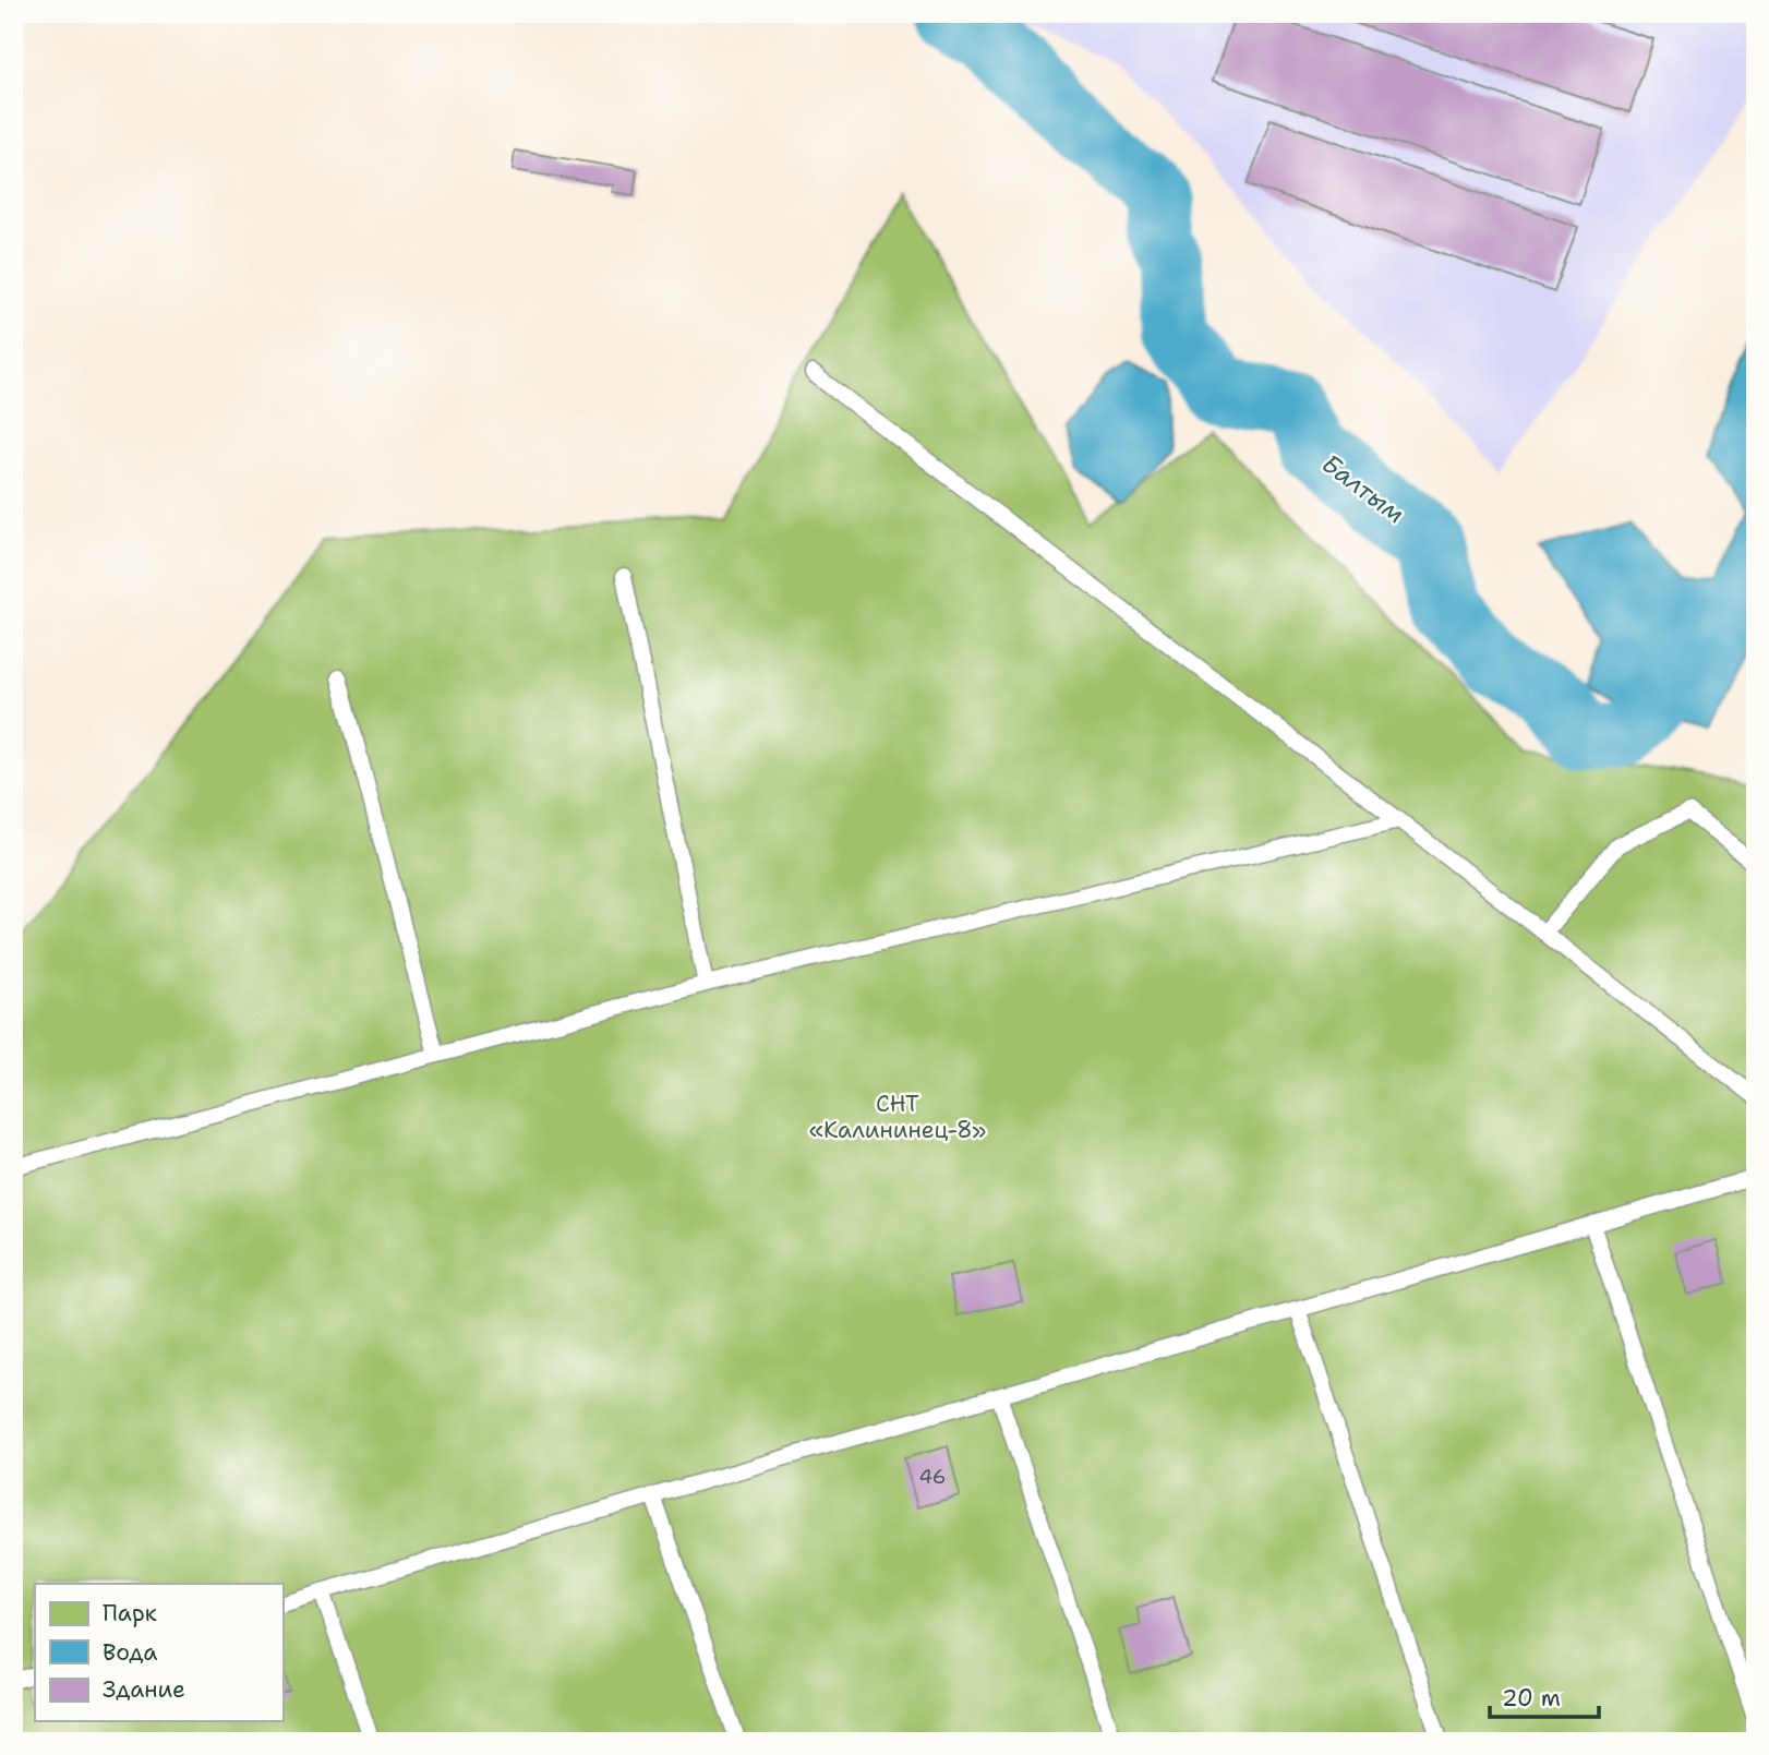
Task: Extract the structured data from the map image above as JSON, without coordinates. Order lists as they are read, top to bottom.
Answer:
{
  "water": ["Балтым"],
  "parks": ["СНТ «Калининец-8»"],
  "house_numbers": ["46"],
  "legend": ["Парк", "Вода", "Здание"],
  "scale_bar": "20 m"
}
